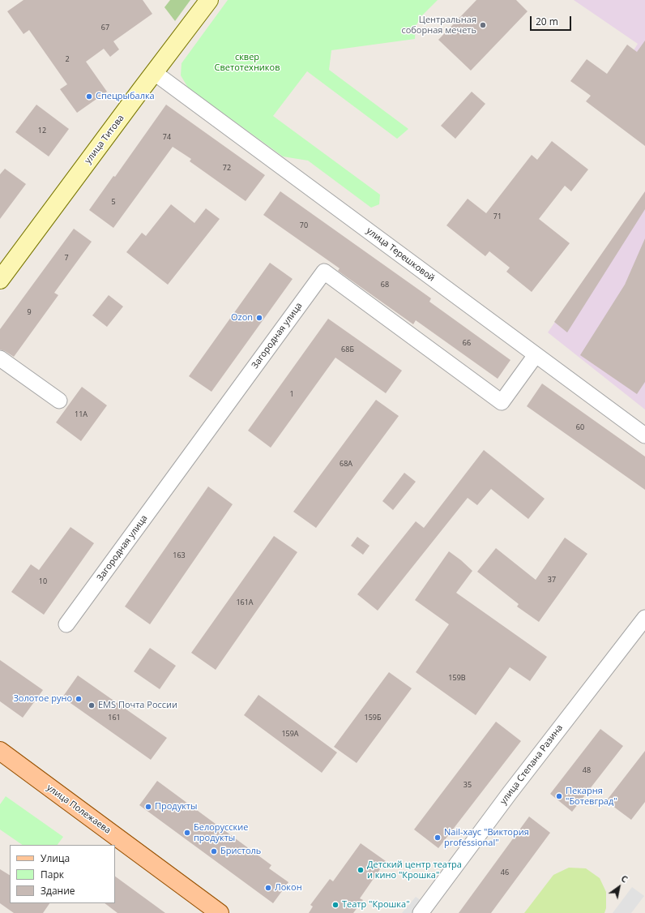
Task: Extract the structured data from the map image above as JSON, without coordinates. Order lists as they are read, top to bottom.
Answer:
{
  "streets": {
    "main road": ["улица Титова", "улица Полежаева"],
    "street": ["улица Терешковой", "Загородная улица", "улица Степана Разина"]
  },
  "crossings": [
    ["улица Титова", "улица Терешковой"],
    ["улица Терешковой", "Загородная улица"]
  ],
  "parks": ["сквер Светотехников"],
  "places": [
    "Центральная соборная мечеть",
    "Спецрыбалка",
    "Ozon",
    "Золотое руно",
    "EMS Почта России",
    "Пекарня \"Ботевград\"",
    "Продукты",
    "Белорусские продукты",
    "Nail-хаус \"Виктория professional\"",
    "Бристоль",
    "Детский центр театра и кино \"Крошка\"",
    "Локон",
    "Театр \"Крошка\""
  ],
  "house_numbers": [
    "67",
    "2",
    "12",
    "74",
    "72",
    "5",
    "71",
    "70",
    "7",
    "68",
    "9",
    "66",
    "68Б",
    "1",
    "11А",
    "60",
    "68А",
    "163",
    "37",
    "10",
    "161А",
    "159В",
    "161",
    "159Б",
    "159А",
    "48",
    "35",
    "46"
  ],
  "legend": ["Улица", "Парк", "Здание"],
  "scale_bar": "20 m",
  "north": "top right"
}
